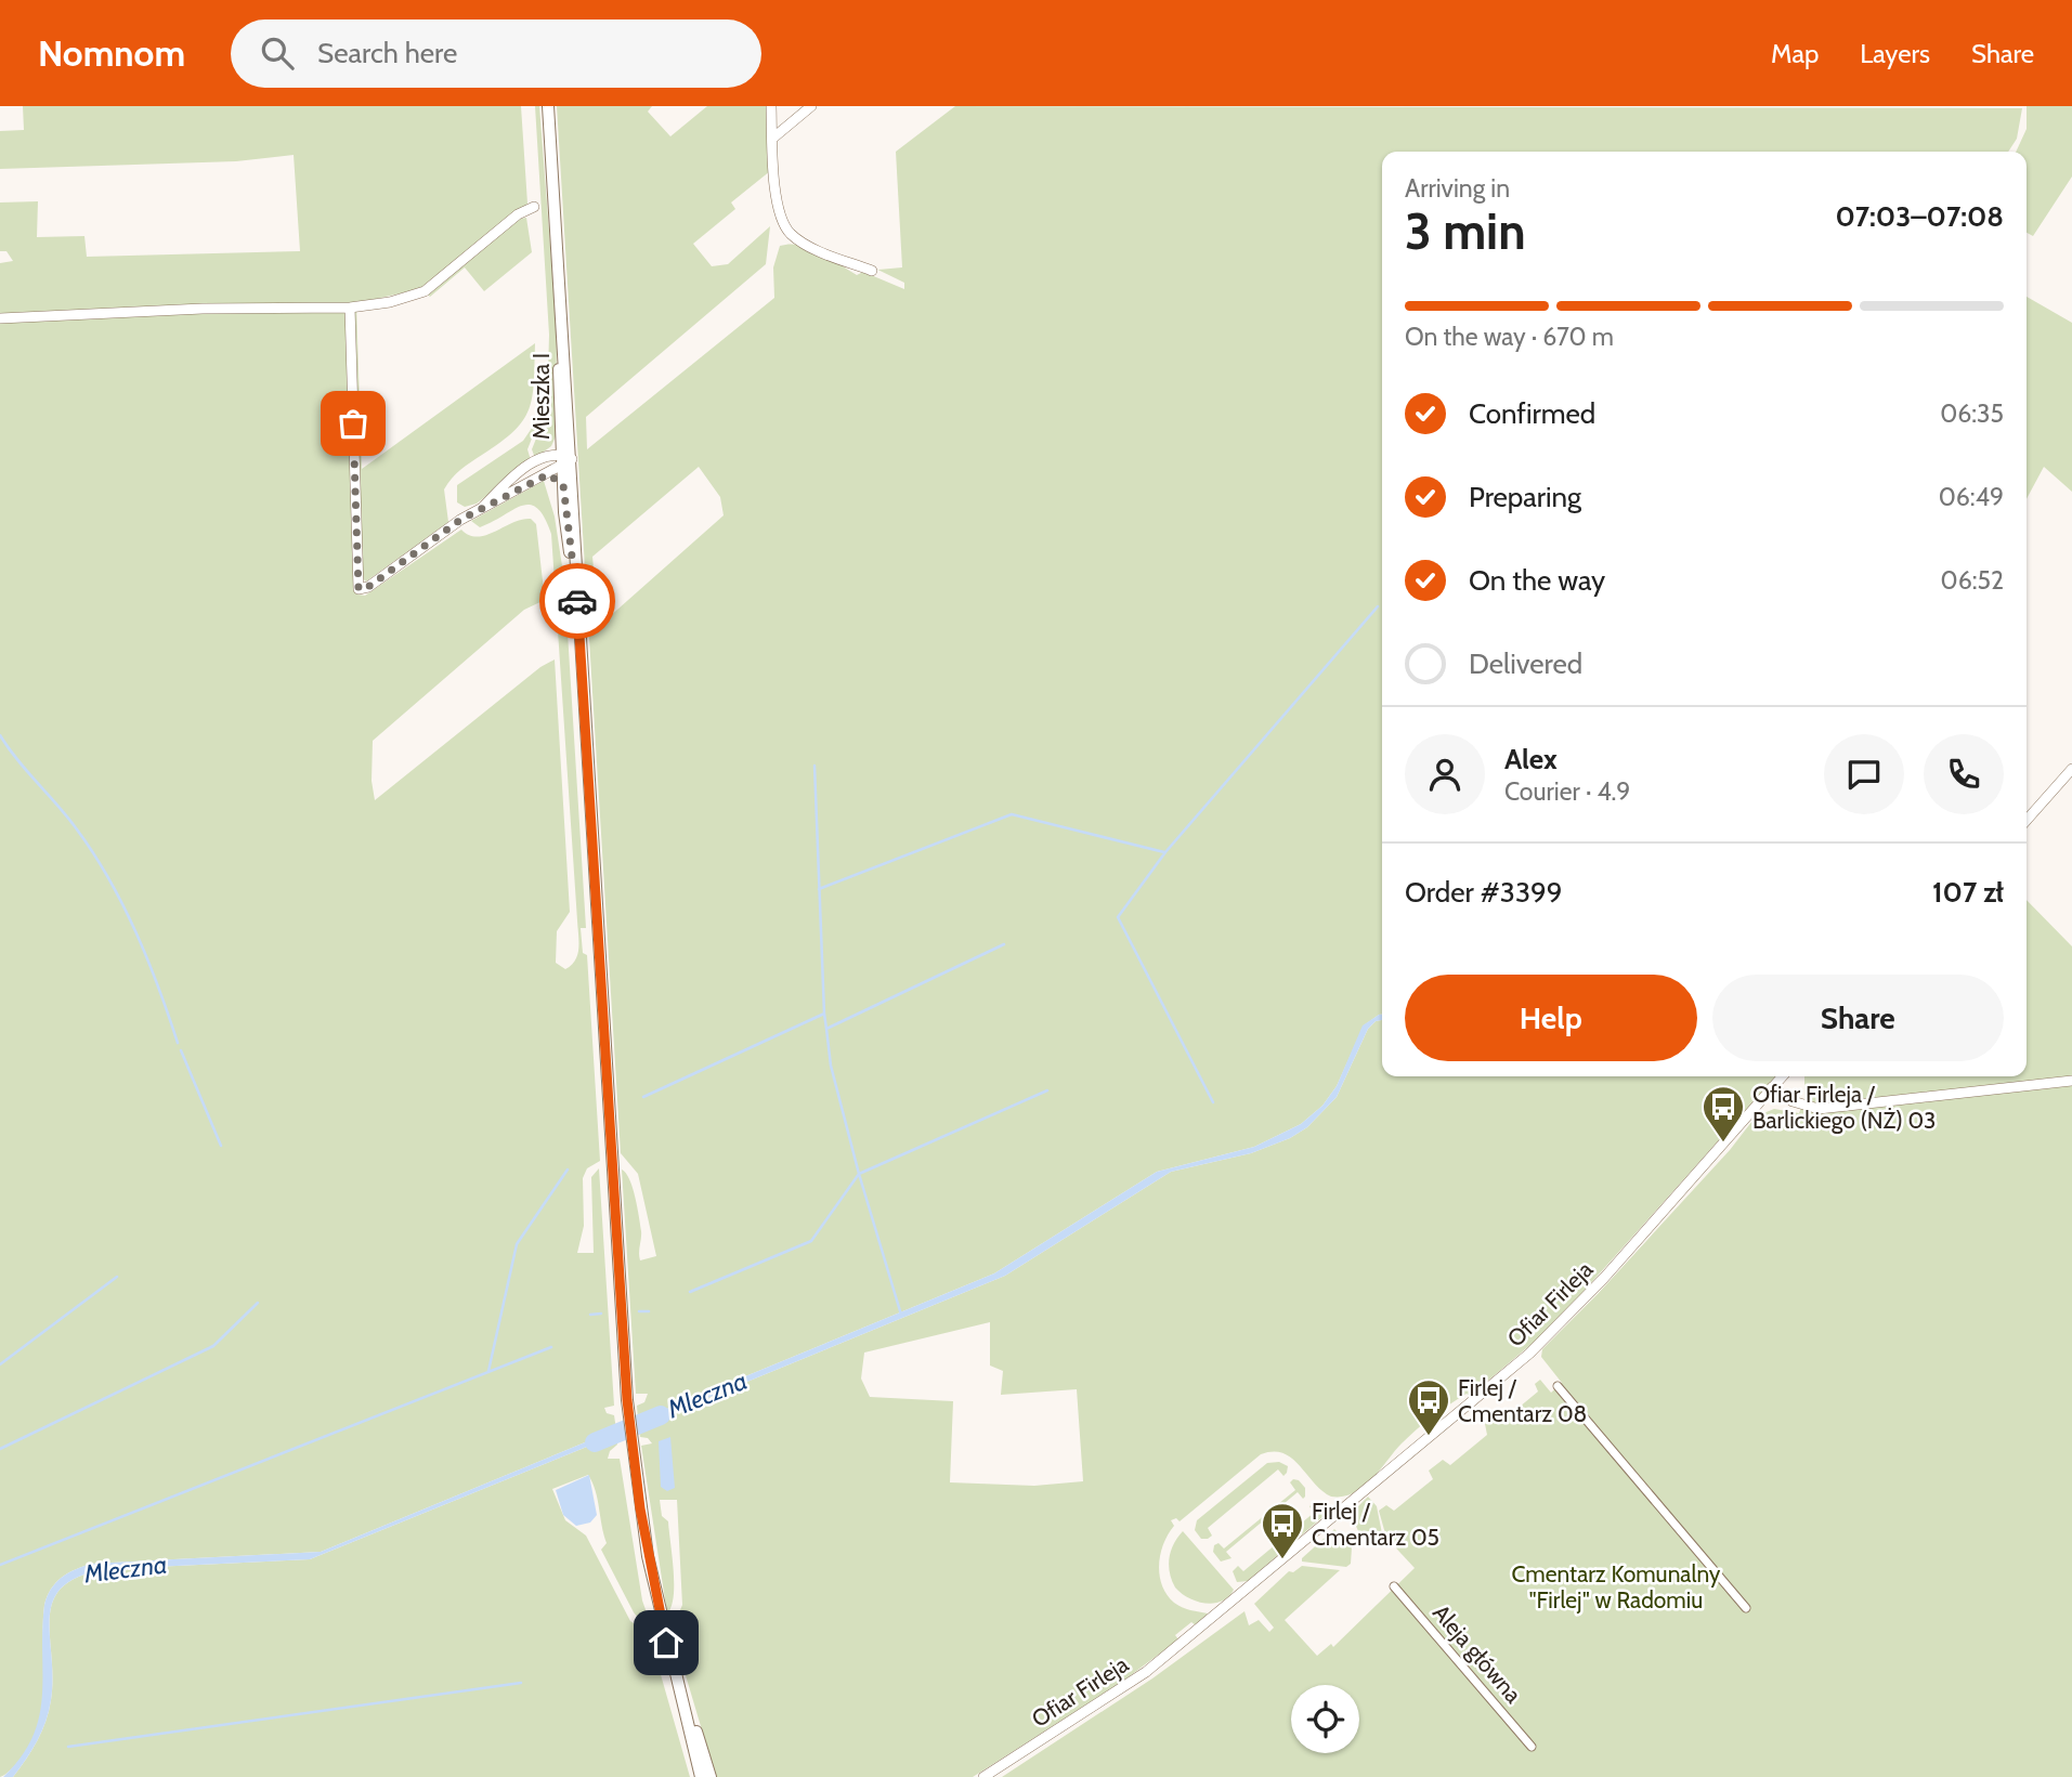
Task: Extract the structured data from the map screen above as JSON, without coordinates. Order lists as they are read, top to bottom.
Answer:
{
  "streets": {
    "street": ["Mieszka I", "Ofiar Firleja", "Aleja główna"]
  },
  "water": ["Mleczna"],
  "parks": ["Cmentarz Komunalny \"Firlej\" w Radomiu"],
  "places": {
    "bus stop": ["Ofiar Firleja / Barlickiego (NŻ) 03", "Firlej / Cmentarz 08", "Firlej / Cmentarz 05"]
  },
  "page": {
    "header": "Nomnom",
    "search": "Search here",
    "nav": ["Map", "Layers", "Share"],
    "heading": ["3 min", "Arriving in", "07:03–07:08"],
    "panel": [
      "Alex",
      "Courier · 4.9",
      "Order #3399",
      "107 zł"
    ],
    "bar": "On the way · 670 m",
    "list": [
      ["Confirmed", "06:35"],
      ["Preparing", "06:49"],
      ["On the way", "06:52"],
      "Delivered"
    ],
    "buttons": ["Help", "Share"]
  }
}
